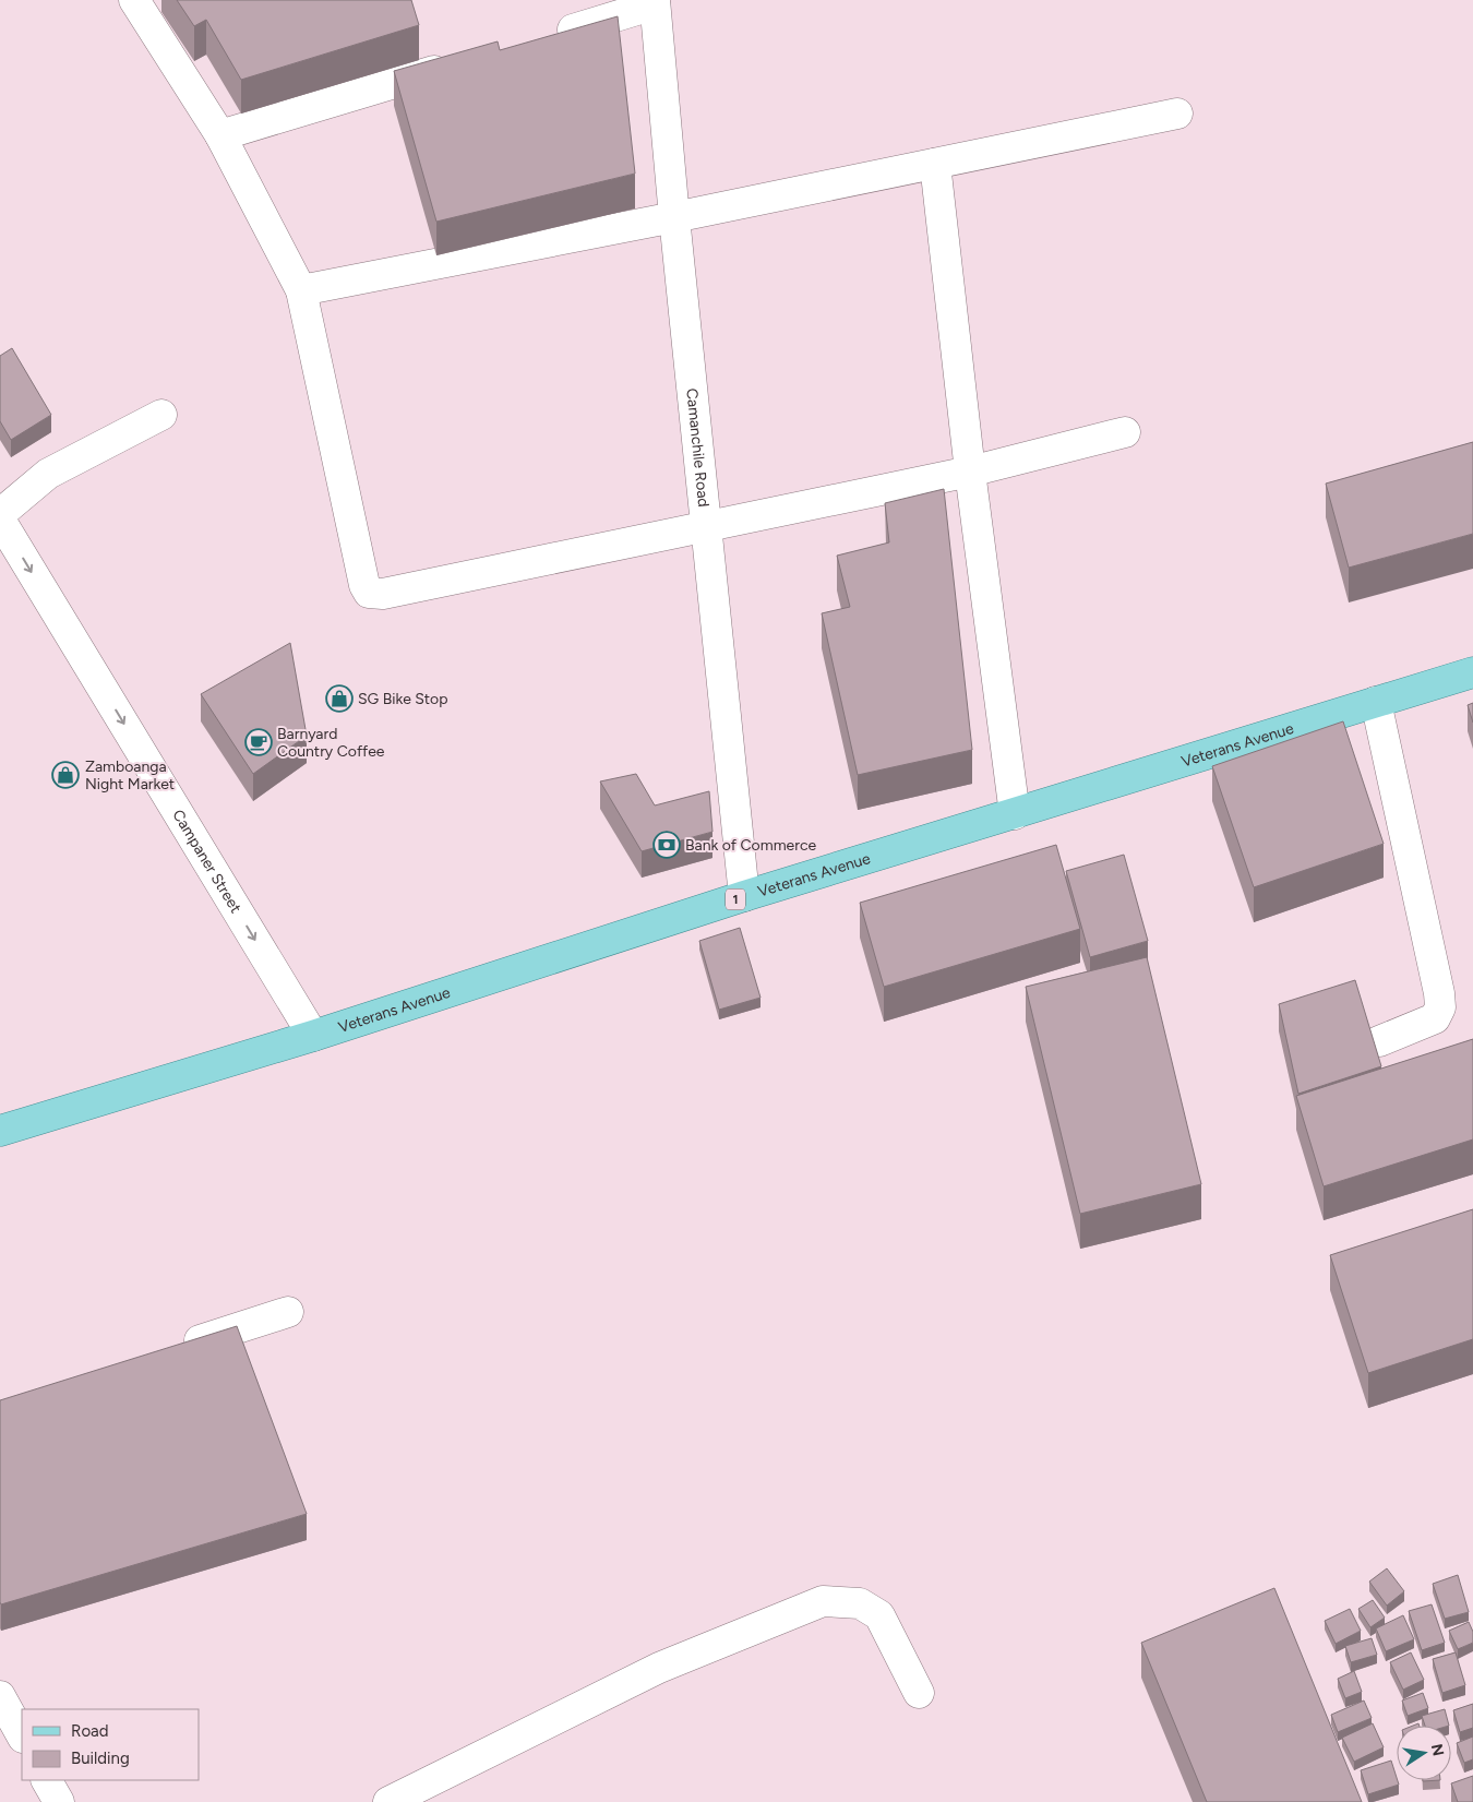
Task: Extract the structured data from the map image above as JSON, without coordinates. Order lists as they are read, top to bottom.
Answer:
{
  "streets": {
    "main road": ["Veterans Avenue", "1"],
    "street": ["Camanchile Road", "Campaner Street"]
  },
  "crossings": [
    ["Camanchile Road", "Veterans Avenue"],
    ["Veterans Avenue", "Campaner Street"]
  ],
  "one_way": ["Campaner Street"],
  "places": {
    "shop": ["SG Bike Stop", "Zamboanga Night Market"],
    "cafe": ["Barnyard Country Coffee"],
    "bank": ["Bank of Commerce"]
  },
  "legend": ["Road", "Building"],
  "north": "right"
}
